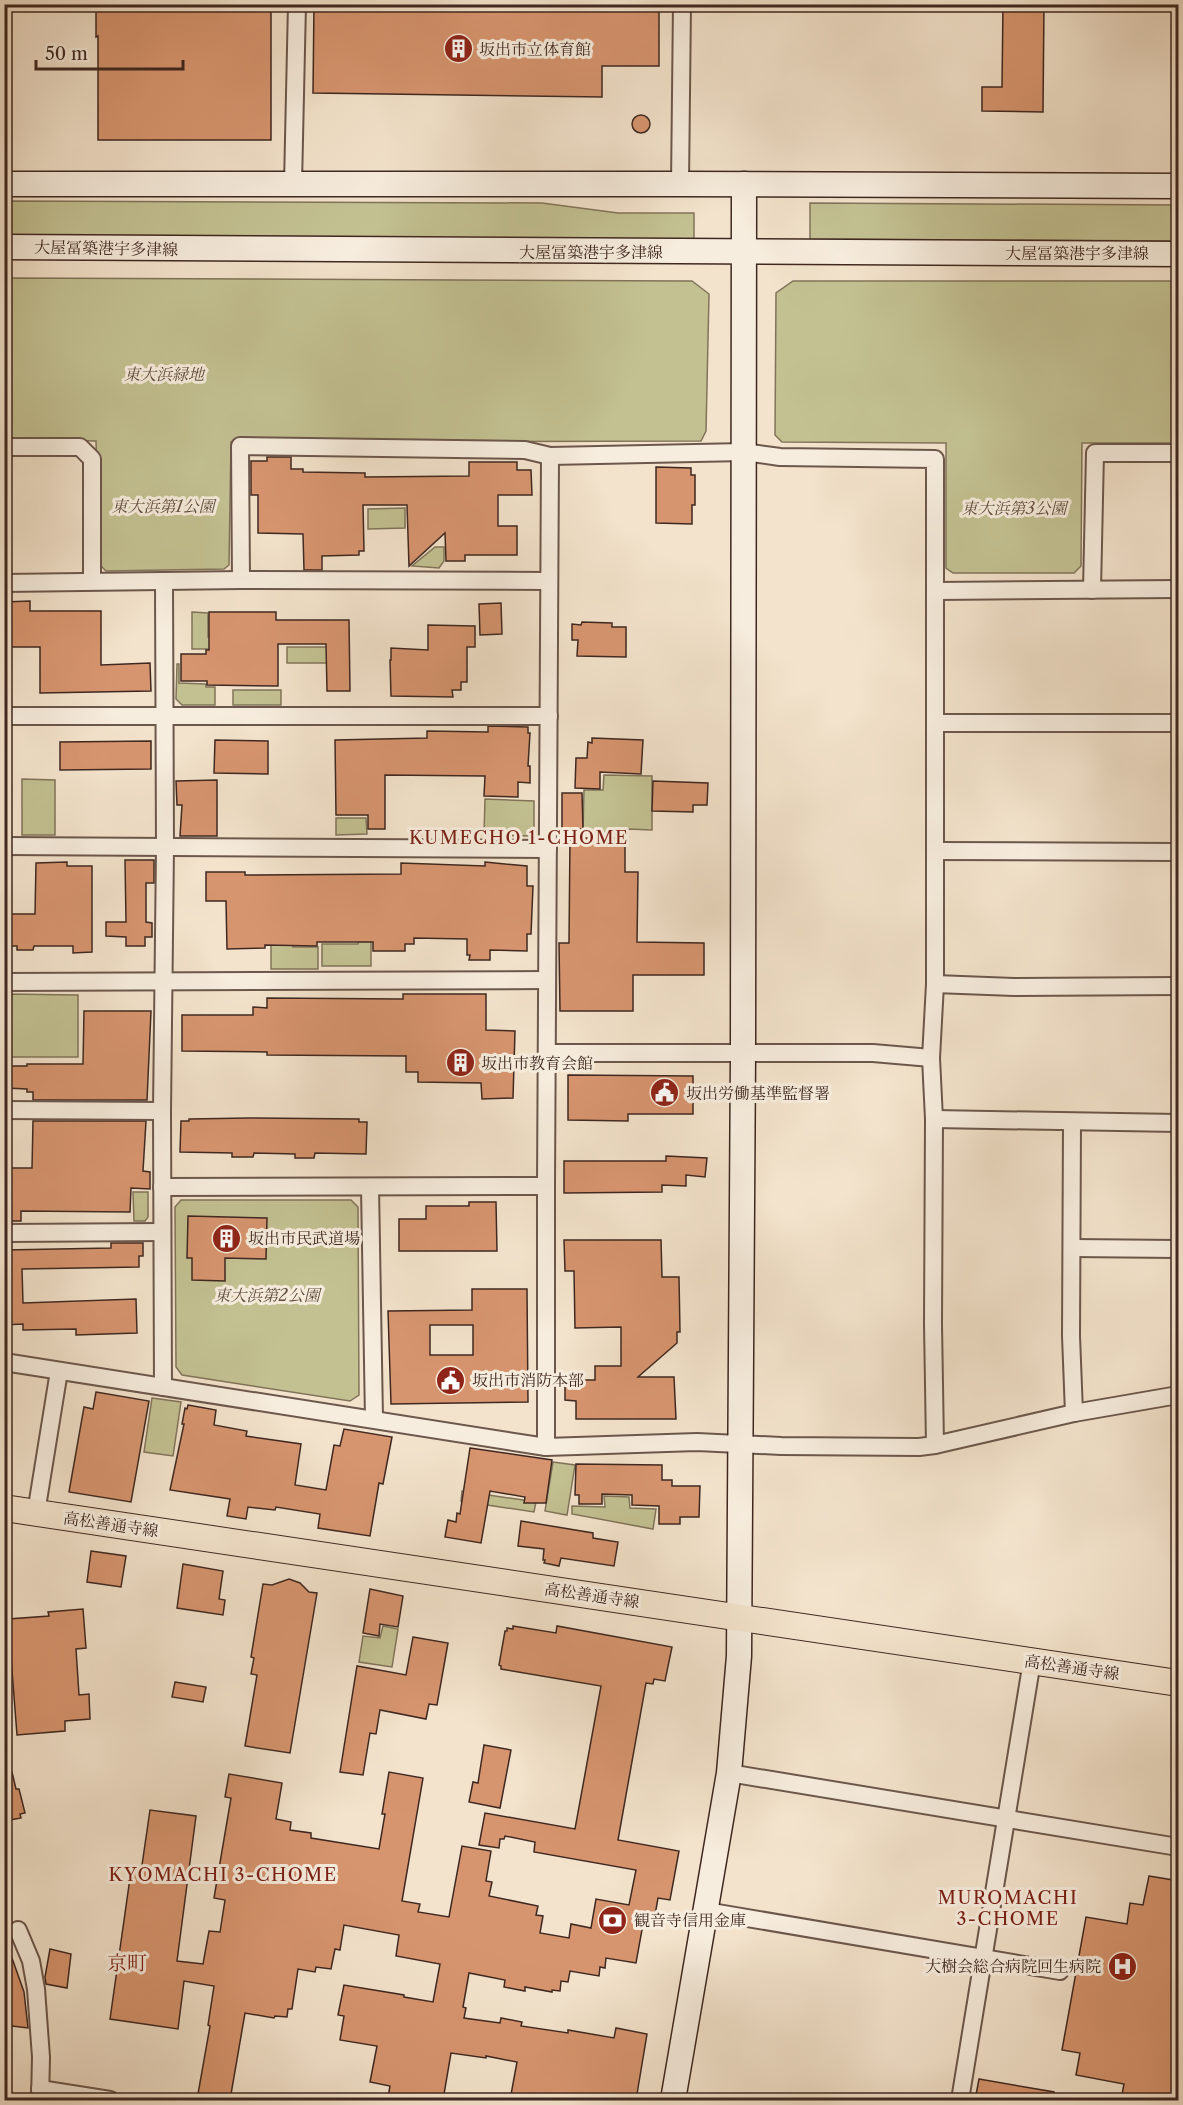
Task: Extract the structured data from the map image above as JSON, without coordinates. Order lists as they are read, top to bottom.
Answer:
{
  "streets": {
    "main road": ["大屋冨築港宇多津線", "高松善通寺線"]
  },
  "districts": [
    "KUMECHO 1-CHOME",
    "KYOMACHI 3-CHOME",
    "MUROMACHI 3-CHOME",
    "京町"
  ],
  "parks": [
    "東大浜緑地",
    "東大浜第1公園",
    "東大浜第3公園",
    "東大浜第2公園"
  ],
  "places": {
    "building": ["坂出市立体育館", "坂出市教育会館", "坂出市民武道場"],
    "public building": ["坂出労働基準監督署", "坂出市消防本部"],
    "bank": ["観音寺信用金庫"],
    "hospital": ["大樹会総合病院回生病院"]
  },
  "scale_bar": "50 m"
}
